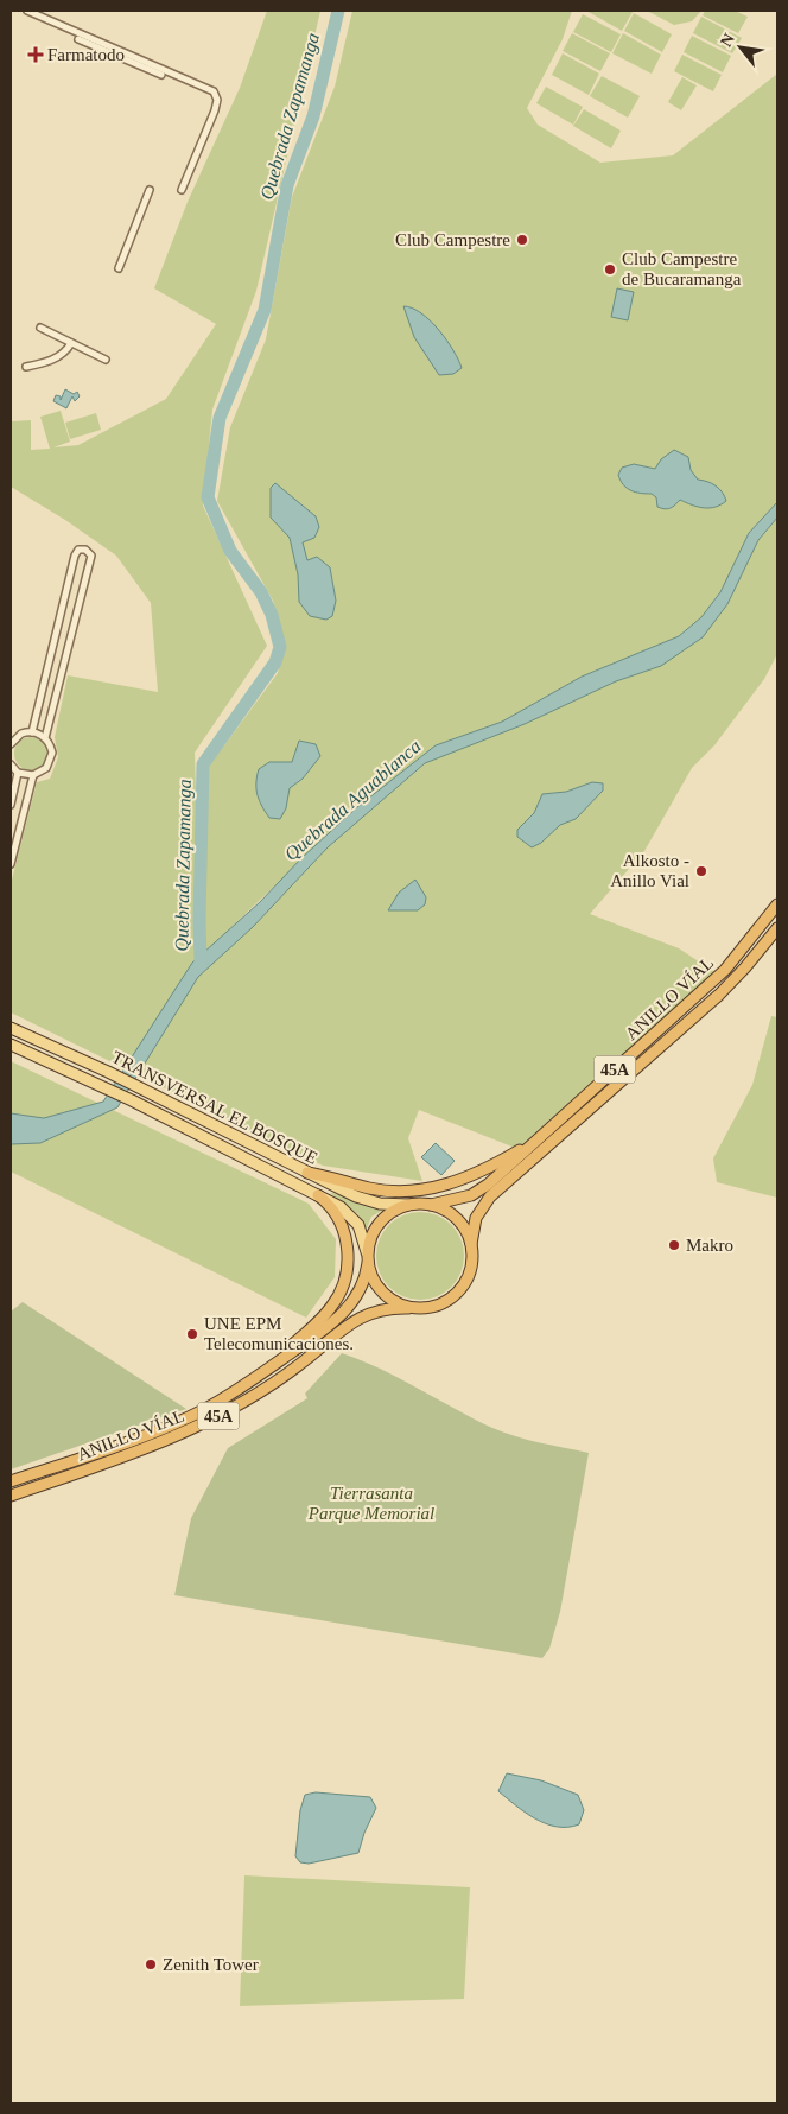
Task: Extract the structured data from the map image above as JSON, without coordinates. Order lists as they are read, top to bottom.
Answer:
{
  "streets": {
    "highway": ["ANILLO VÍAL", "45A"],
    "main road": ["TRANSVERSAL EL BOSQUE"]
  },
  "crossings": [
    ["ANILLO VÍAL", "TRANSVERSAL EL BOSQUE"]
  ],
  "water": ["Quebrada Zapamanga", "Quebrada Aguablanca"],
  "parks": ["Tierrasanta Parque Memorial"],
  "places": {
    "health": ["Farmatodo"],
    "other": [
      "Club Campestre",
      "Club Campestre de Bucaramanga",
      "Alkosto - Anillo Vial",
      "Makro",
      "UNE EPM Telecomunicaciones.",
      "Zenith Tower"
    ]
  },
  "north": "top left"
}
